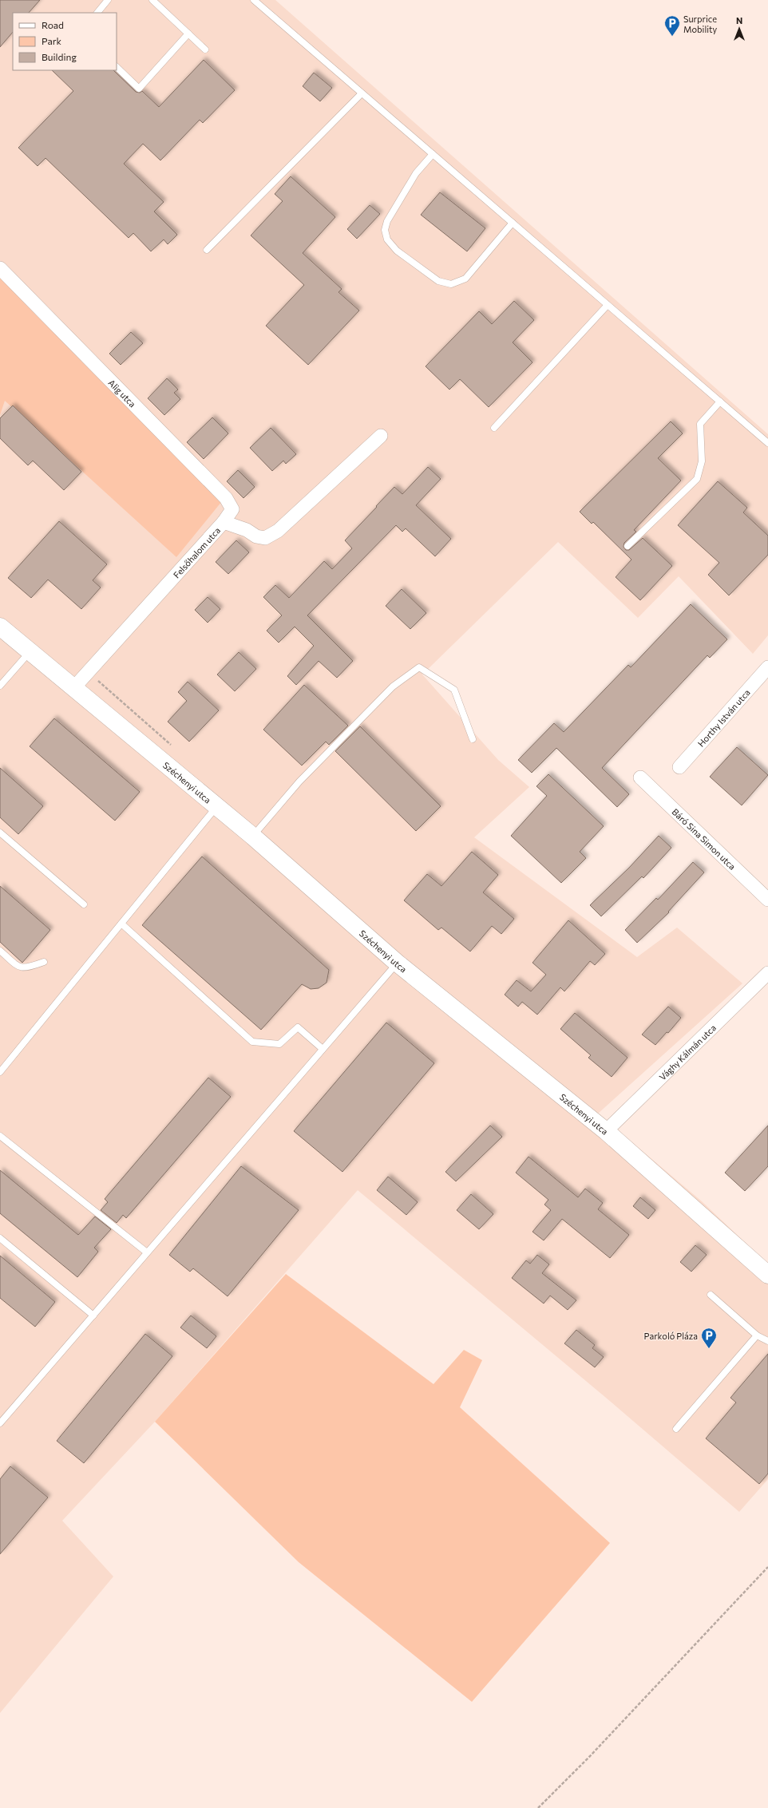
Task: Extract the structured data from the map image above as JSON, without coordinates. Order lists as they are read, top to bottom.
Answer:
{
  "streets": {
    "street": [
      "Alig utca",
      "Felsőhalom utca",
      "Horthy István utca",
      "Széchenyi utca",
      "Báró Sina Simon utca",
      "Vághy Kálmán utca"
    ]
  },
  "crossings": [
    ["Alig utca", "Felsőhalom utca"],
    ["Felsőhalom utca", "Széchenyi utca"],
    ["Széchenyi utca", "Vághy Kálmán utca"]
  ],
  "places": {
    "parking": ["Surprice Mobility", "Parkoló Pláza"]
  },
  "legend": ["Road", "Park", "Building"],
  "north": "top"
}
